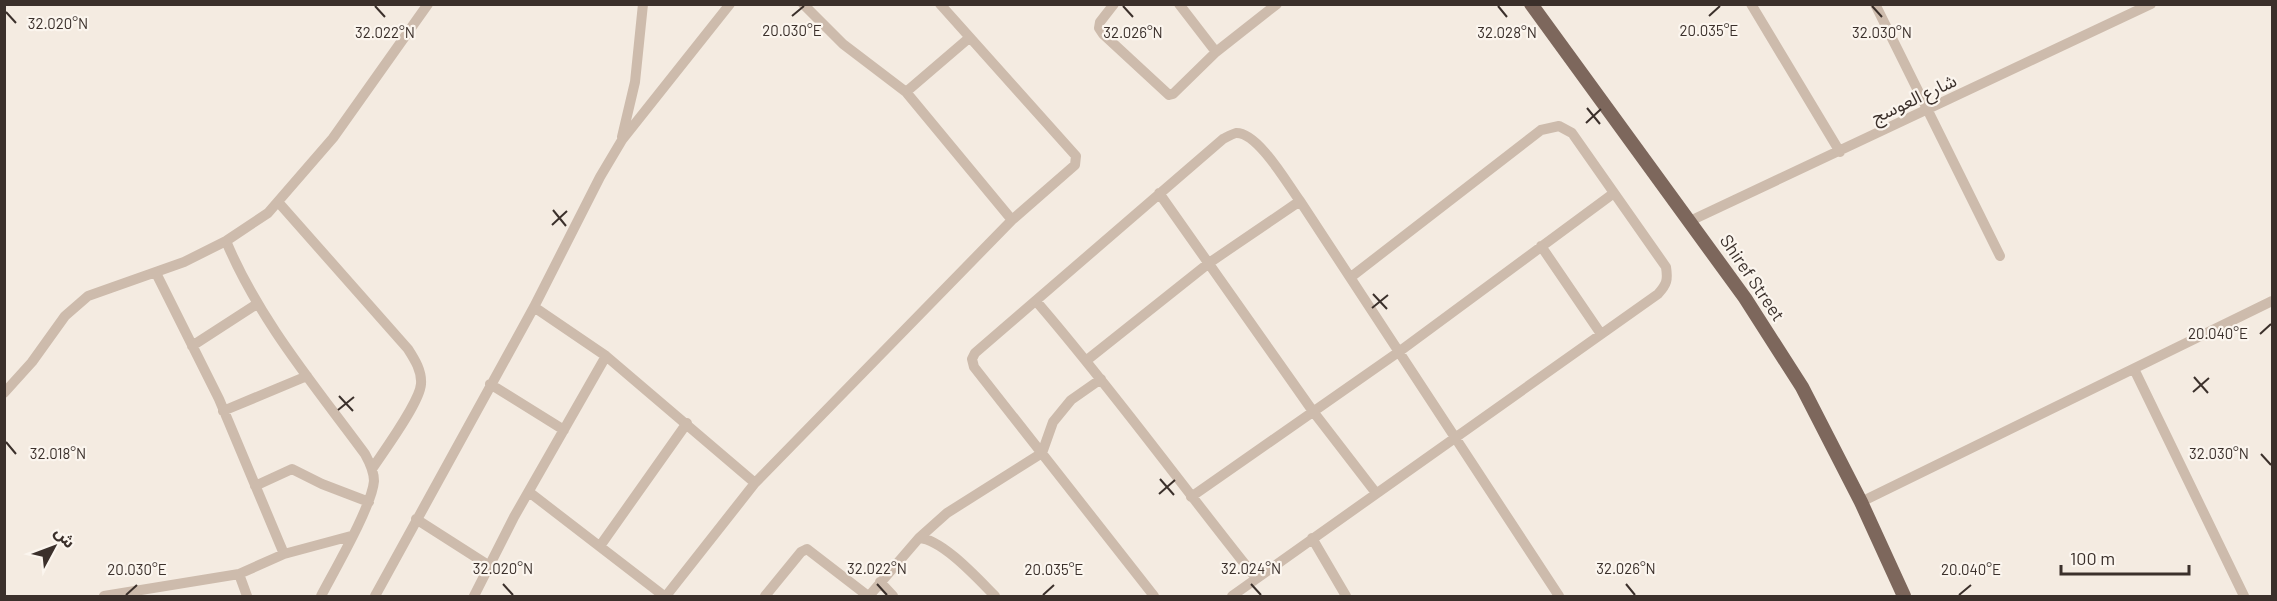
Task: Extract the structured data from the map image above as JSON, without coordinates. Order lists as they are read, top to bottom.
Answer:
{
  "streets": {
    "main road": ["Shiref Street"],
    "street": ["شارع العوسج"]
  },
  "crossings": [
    ["شارع العوسج", "Shiref Street"]
  ],
  "scale_bar": "100 m",
  "north": "top right",
  "coordinates": [
    "32.020°N",
    "20.030°E",
    "20.035°E",
    "32.028°N",
    "32.022°N",
    "32.030°N",
    "32.026°N",
    "20.040°E",
    "32.018°N",
    "32.024°N"
  ]
}
